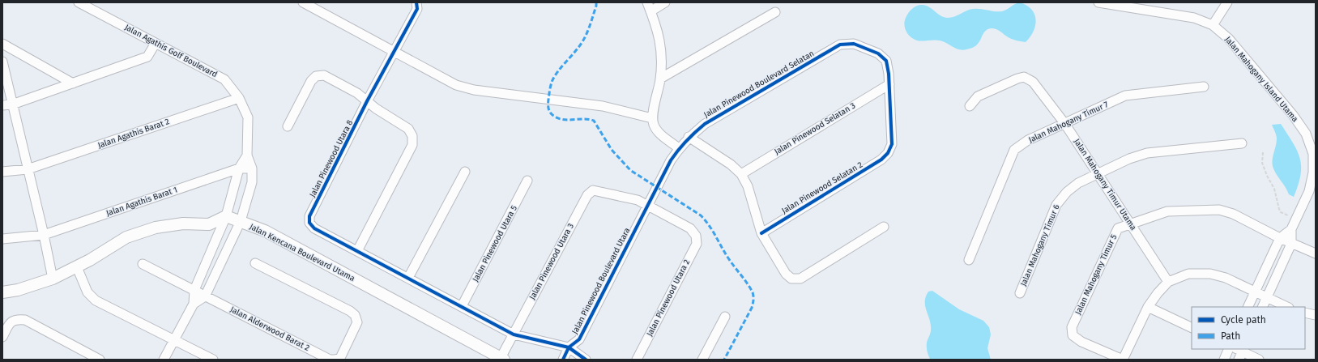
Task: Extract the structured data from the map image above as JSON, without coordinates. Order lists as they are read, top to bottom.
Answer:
{
  "streets": {
    "street": [
      "Jalan Agathis Golf Boulevard",
      "Jalan Mahogany Island Utama",
      "Jalan Pinewood Boulevard Selatan",
      "Jalan Mahogany Timur 7",
      "Jalan Pinewood Selatan 3",
      "Jalan Agathis Barat 2",
      "Jalan Pinewood Utara 8",
      "Jalan Mahogany Timur Utama",
      "Jalan Pinewood Selatan 2",
      "Jalan Agathis Barat 1",
      "Jalan Pinewood Utara 5",
      "Jalan Mahogany Timur 6",
      "Jalan Kencana Boulevard Utama",
      "Jalan Pinewood Utara 3",
      "Jalan Mahogany Timur 5",
      "Jalan Pinewood Boulevard Utara",
      "Jalan Pinewood Utara 2",
      "Jalan Alderwood Barat 2"
    ]
  },
  "crossings": [
    ["Jalan Agathis Golf Boulevard", "Jalan Agathis Barat 2"],
    ["Jalan Pinewood Boulevard Selatan", "Jalan Pinewood Selatan 3"],
    ["Jalan Pinewood Boulevard Selatan", "Jalan Pinewood Selatan 2"],
    ["Jalan Pinewood Boulevard Selatan", "Jalan Pinewood Utara 3"],
    ["Jalan Pinewood Boulevard Selatan", "Jalan Pinewood Boulevard Utara"],
    ["Jalan Pinewood Boulevard Selatan", "Jalan Pinewood Utara 2"],
    ["Jalan Mahogany Timur 7", "Jalan Mahogany Timur Utama"],
    ["Jalan Pinewood Selatan 3", "Jalan Pinewood Selatan 2"],
    ["Jalan Mahogany Timur Utama", "Jalan Mahogany Timur 6"],
    ["Jalan Mahogany Timur Utama", "Jalan Mahogany Timur 5"],
    ["Jalan Kencana Boulevard Utama", "Jalan Pinewood Utara 3"],
    ["Jalan Pinewood Utara 3", "Jalan Pinewood Boulevard Utara"],
    ["Jalan Pinewood Utara 3", "Jalan Pinewood Utara 2"],
    ["Jalan Pinewood Boulevard Utara", "Jalan Pinewood Utara 2"]
  ],
  "legend": ["Cycle path", "Path"]
}
